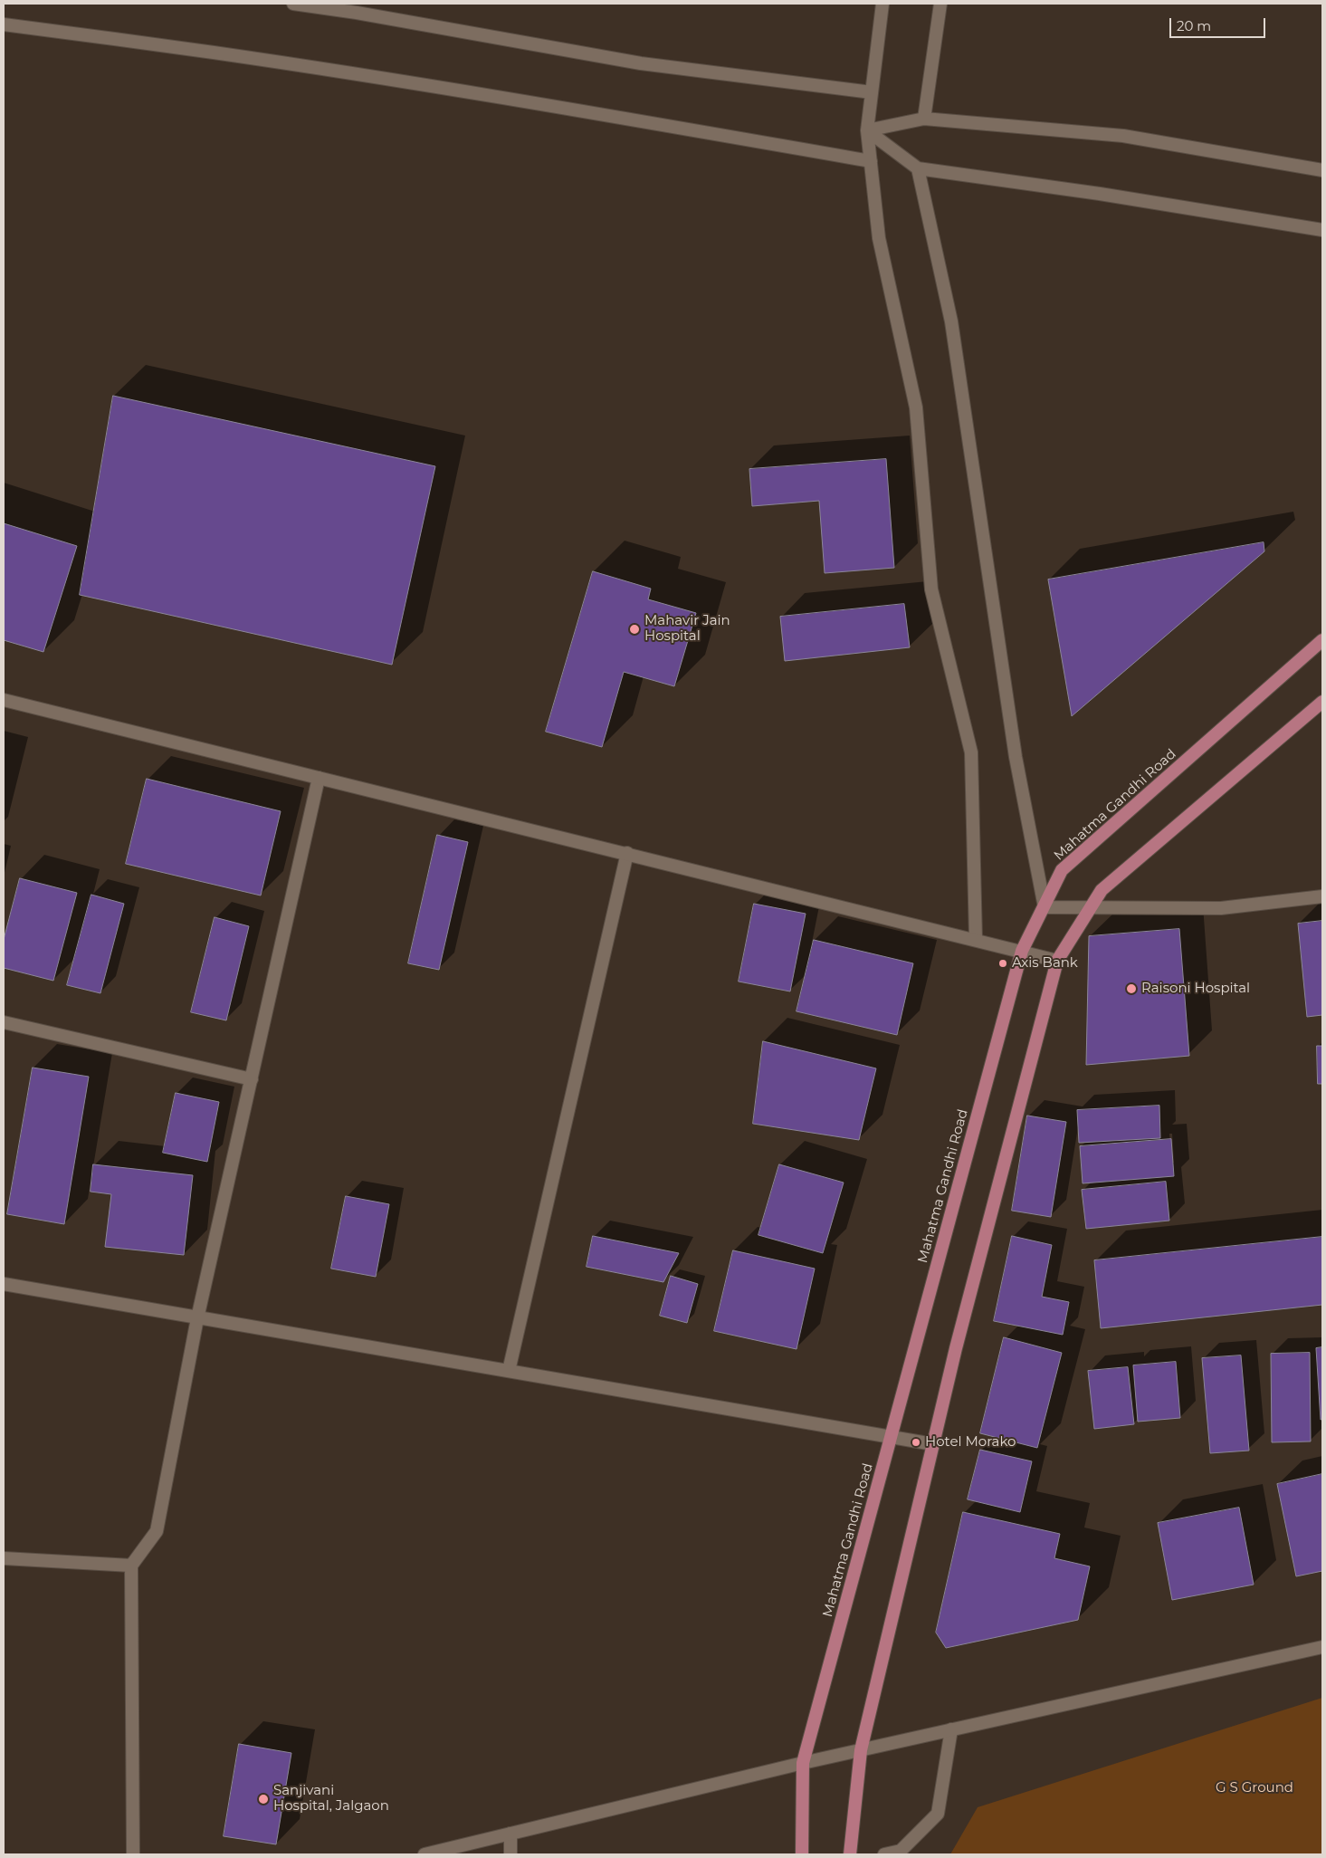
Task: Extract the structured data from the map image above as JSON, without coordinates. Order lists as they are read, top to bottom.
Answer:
{
  "streets": {
    "main road": ["Mahatma Gandhi Road"]
  },
  "parks": ["G S Ground"],
  "places": [
    "Mahavir Jain Hospital",
    "Axis Bank",
    "Raisoni Hospital",
    "Hotel Morako",
    "Sanjivani Hospital, Jalgaon"
  ],
  "scale_bar": "20 m"
}
